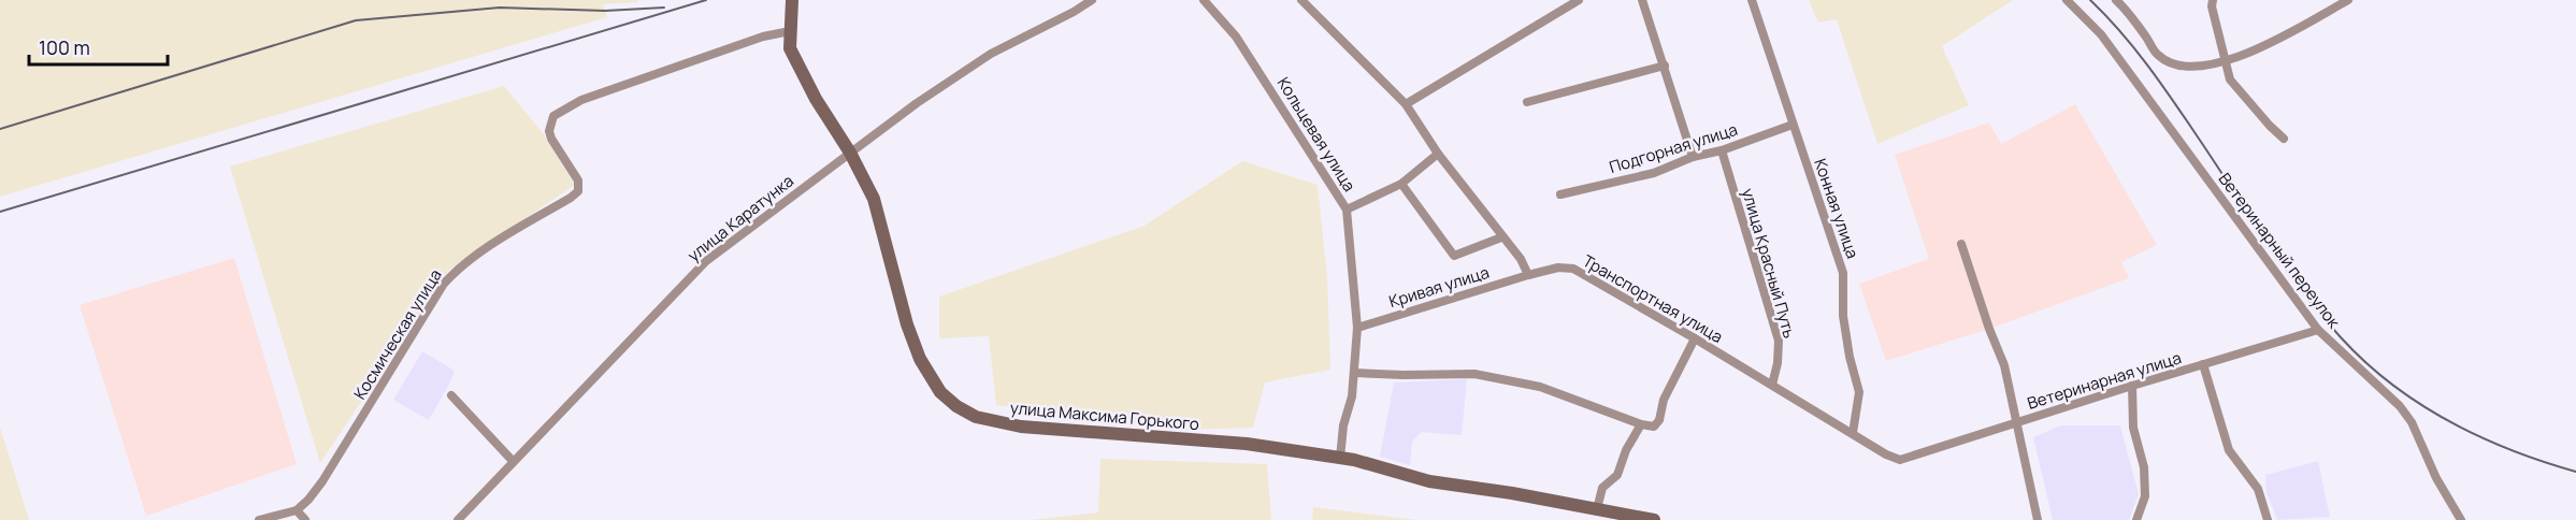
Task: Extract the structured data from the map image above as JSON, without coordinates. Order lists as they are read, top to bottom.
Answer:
{
  "streets": {
    "street": [
      "Кольцевая улица",
      "Подгорная улица",
      "Конная улица",
      "улица Каратунка",
      "Ветеринарный переулок",
      "улица Красный Путь",
      "Кривая улица",
      "Транспортная улица",
      "Космическая улица",
      "Ветеринарная улица",
      "улица Максима Горького"
    ]
  },
  "crossings": [
    ["Кольцевая улица", "Кривая улица"],
    ["Кольцевая улица", "улица Максима Горького"],
    ["Подгорная улица", "Конная улица"],
    ["Подгорная улица", "улица Красный Путь"],
    ["Конная улица", "Транспортная улица"],
    ["улица Каратунка", "улица Максима Горького"],
    ["Ветеринарный переулок", "Ветеринарная улица"],
    ["улица Красный Путь", "Транспортная улица"],
    ["Кривая улица", "Транспортная улица"],
    ["Транспортная улица", "Ветеринарная улица"],
    ["Космическая улица", "улица Максима Горького"]
  ],
  "scale_bar": "100 m"
}
